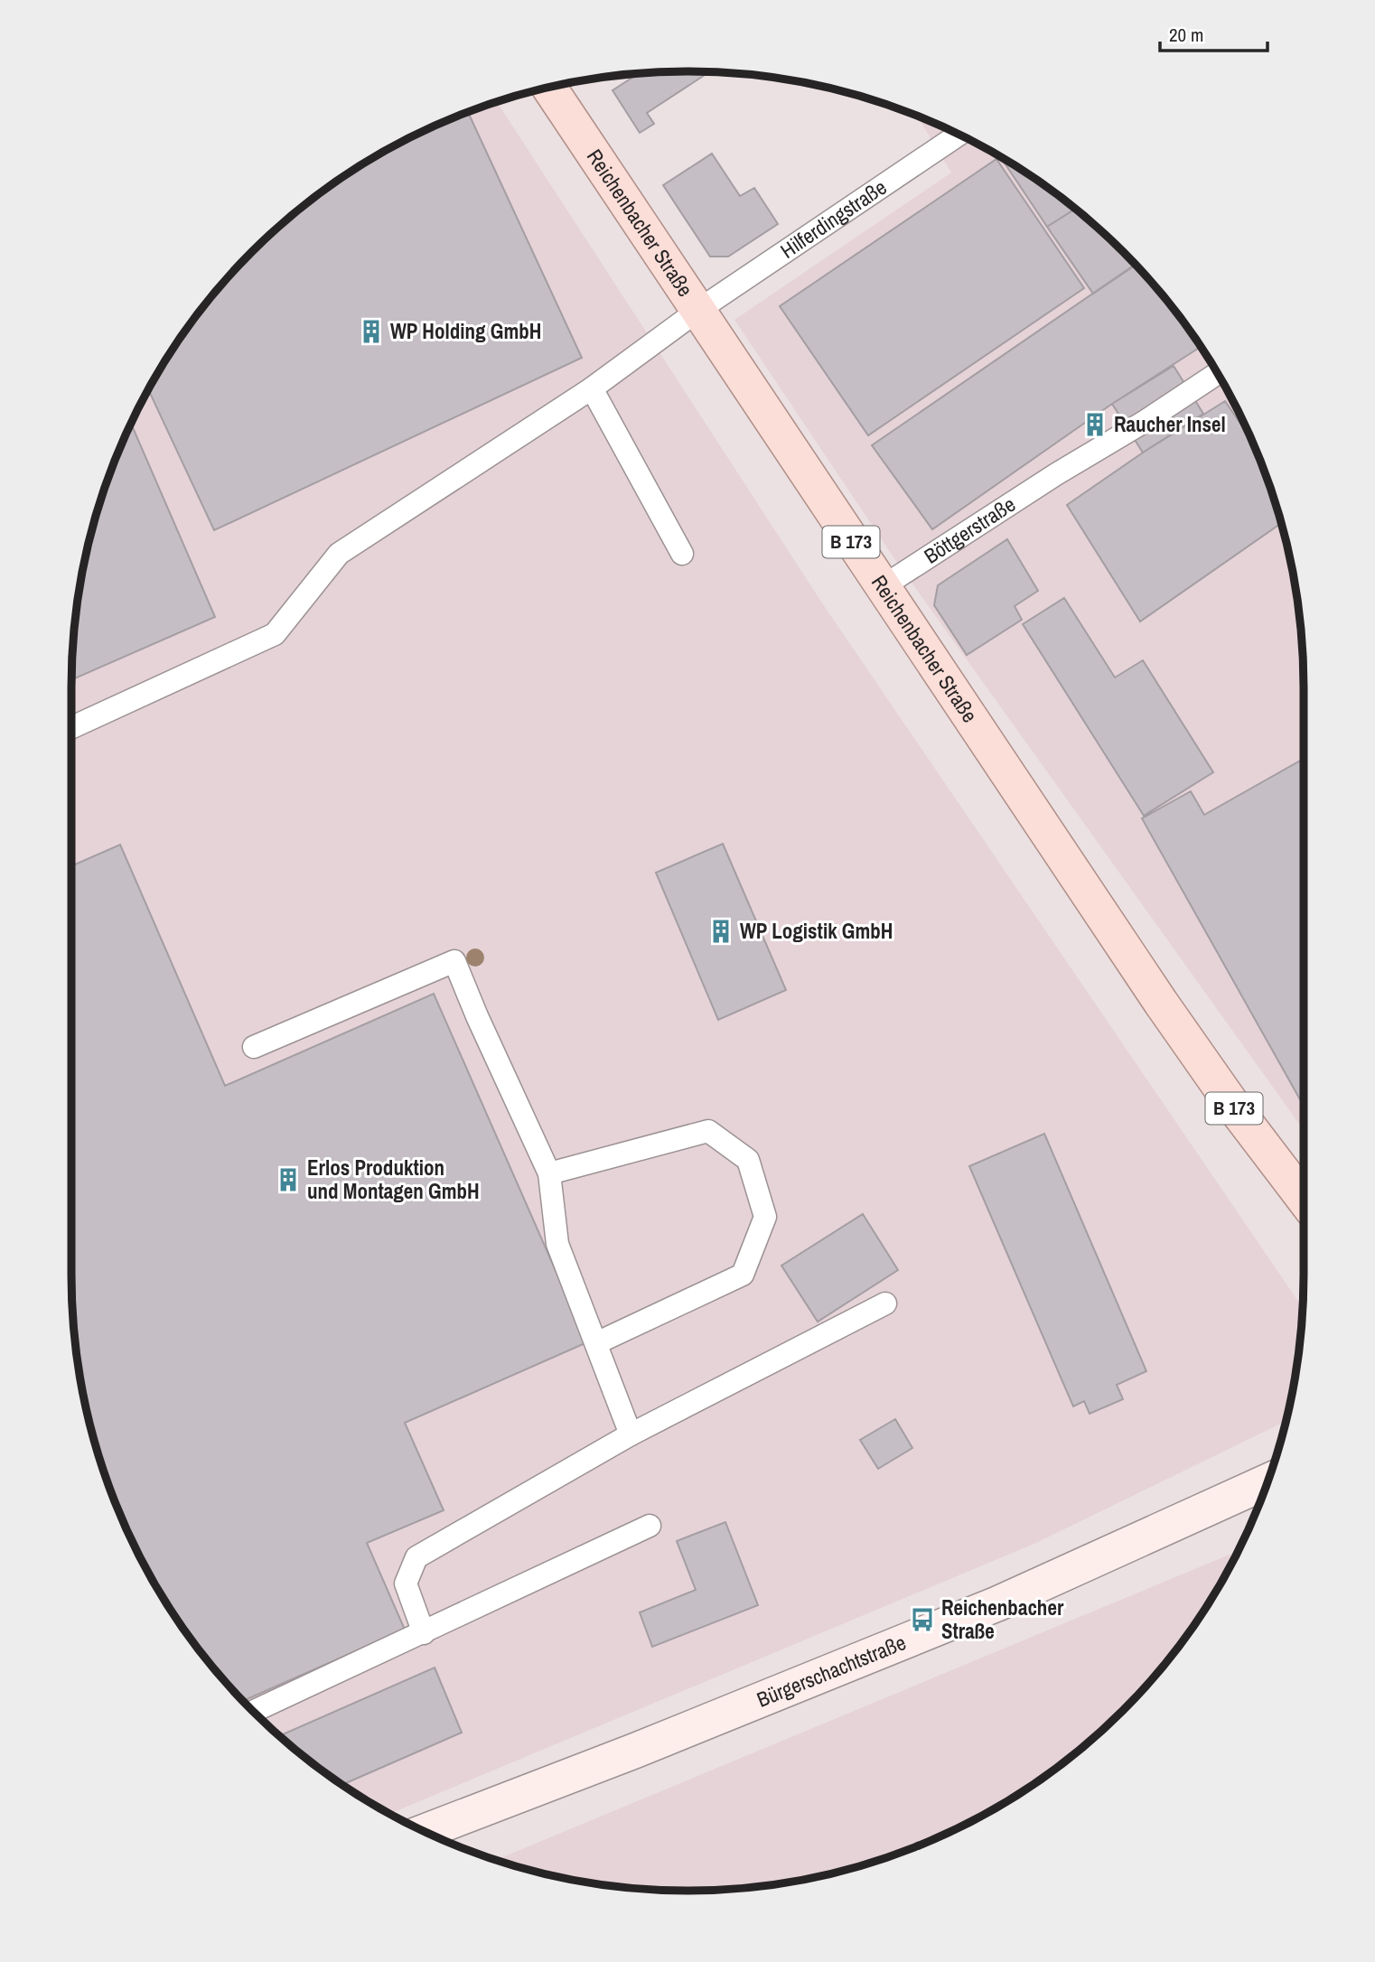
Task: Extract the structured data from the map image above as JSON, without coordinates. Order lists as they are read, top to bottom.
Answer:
{
  "streets": {
    "main road": ["Reichenbacher Straße", "B 173", "Bürgerschachtstraße"],
    "lane": ["Hilferdingstraße", "Böttgerstraße"]
  },
  "crossings": [
    ["Hilferdingstraße", "Reichenbacher Straße"],
    ["Reichenbacher Straße", "Böttgerstraße"]
  ],
  "places": {
    "building": [
      "WP Holding GmbH",
      "Raucher Insel",
      "WP Logistik GmbH",
      "Erlos Produktion und Montagen GmbH"
    ],
    "bus stop": ["Reichenbacher Straße"]
  },
  "scale_bar": "20 m"
}
